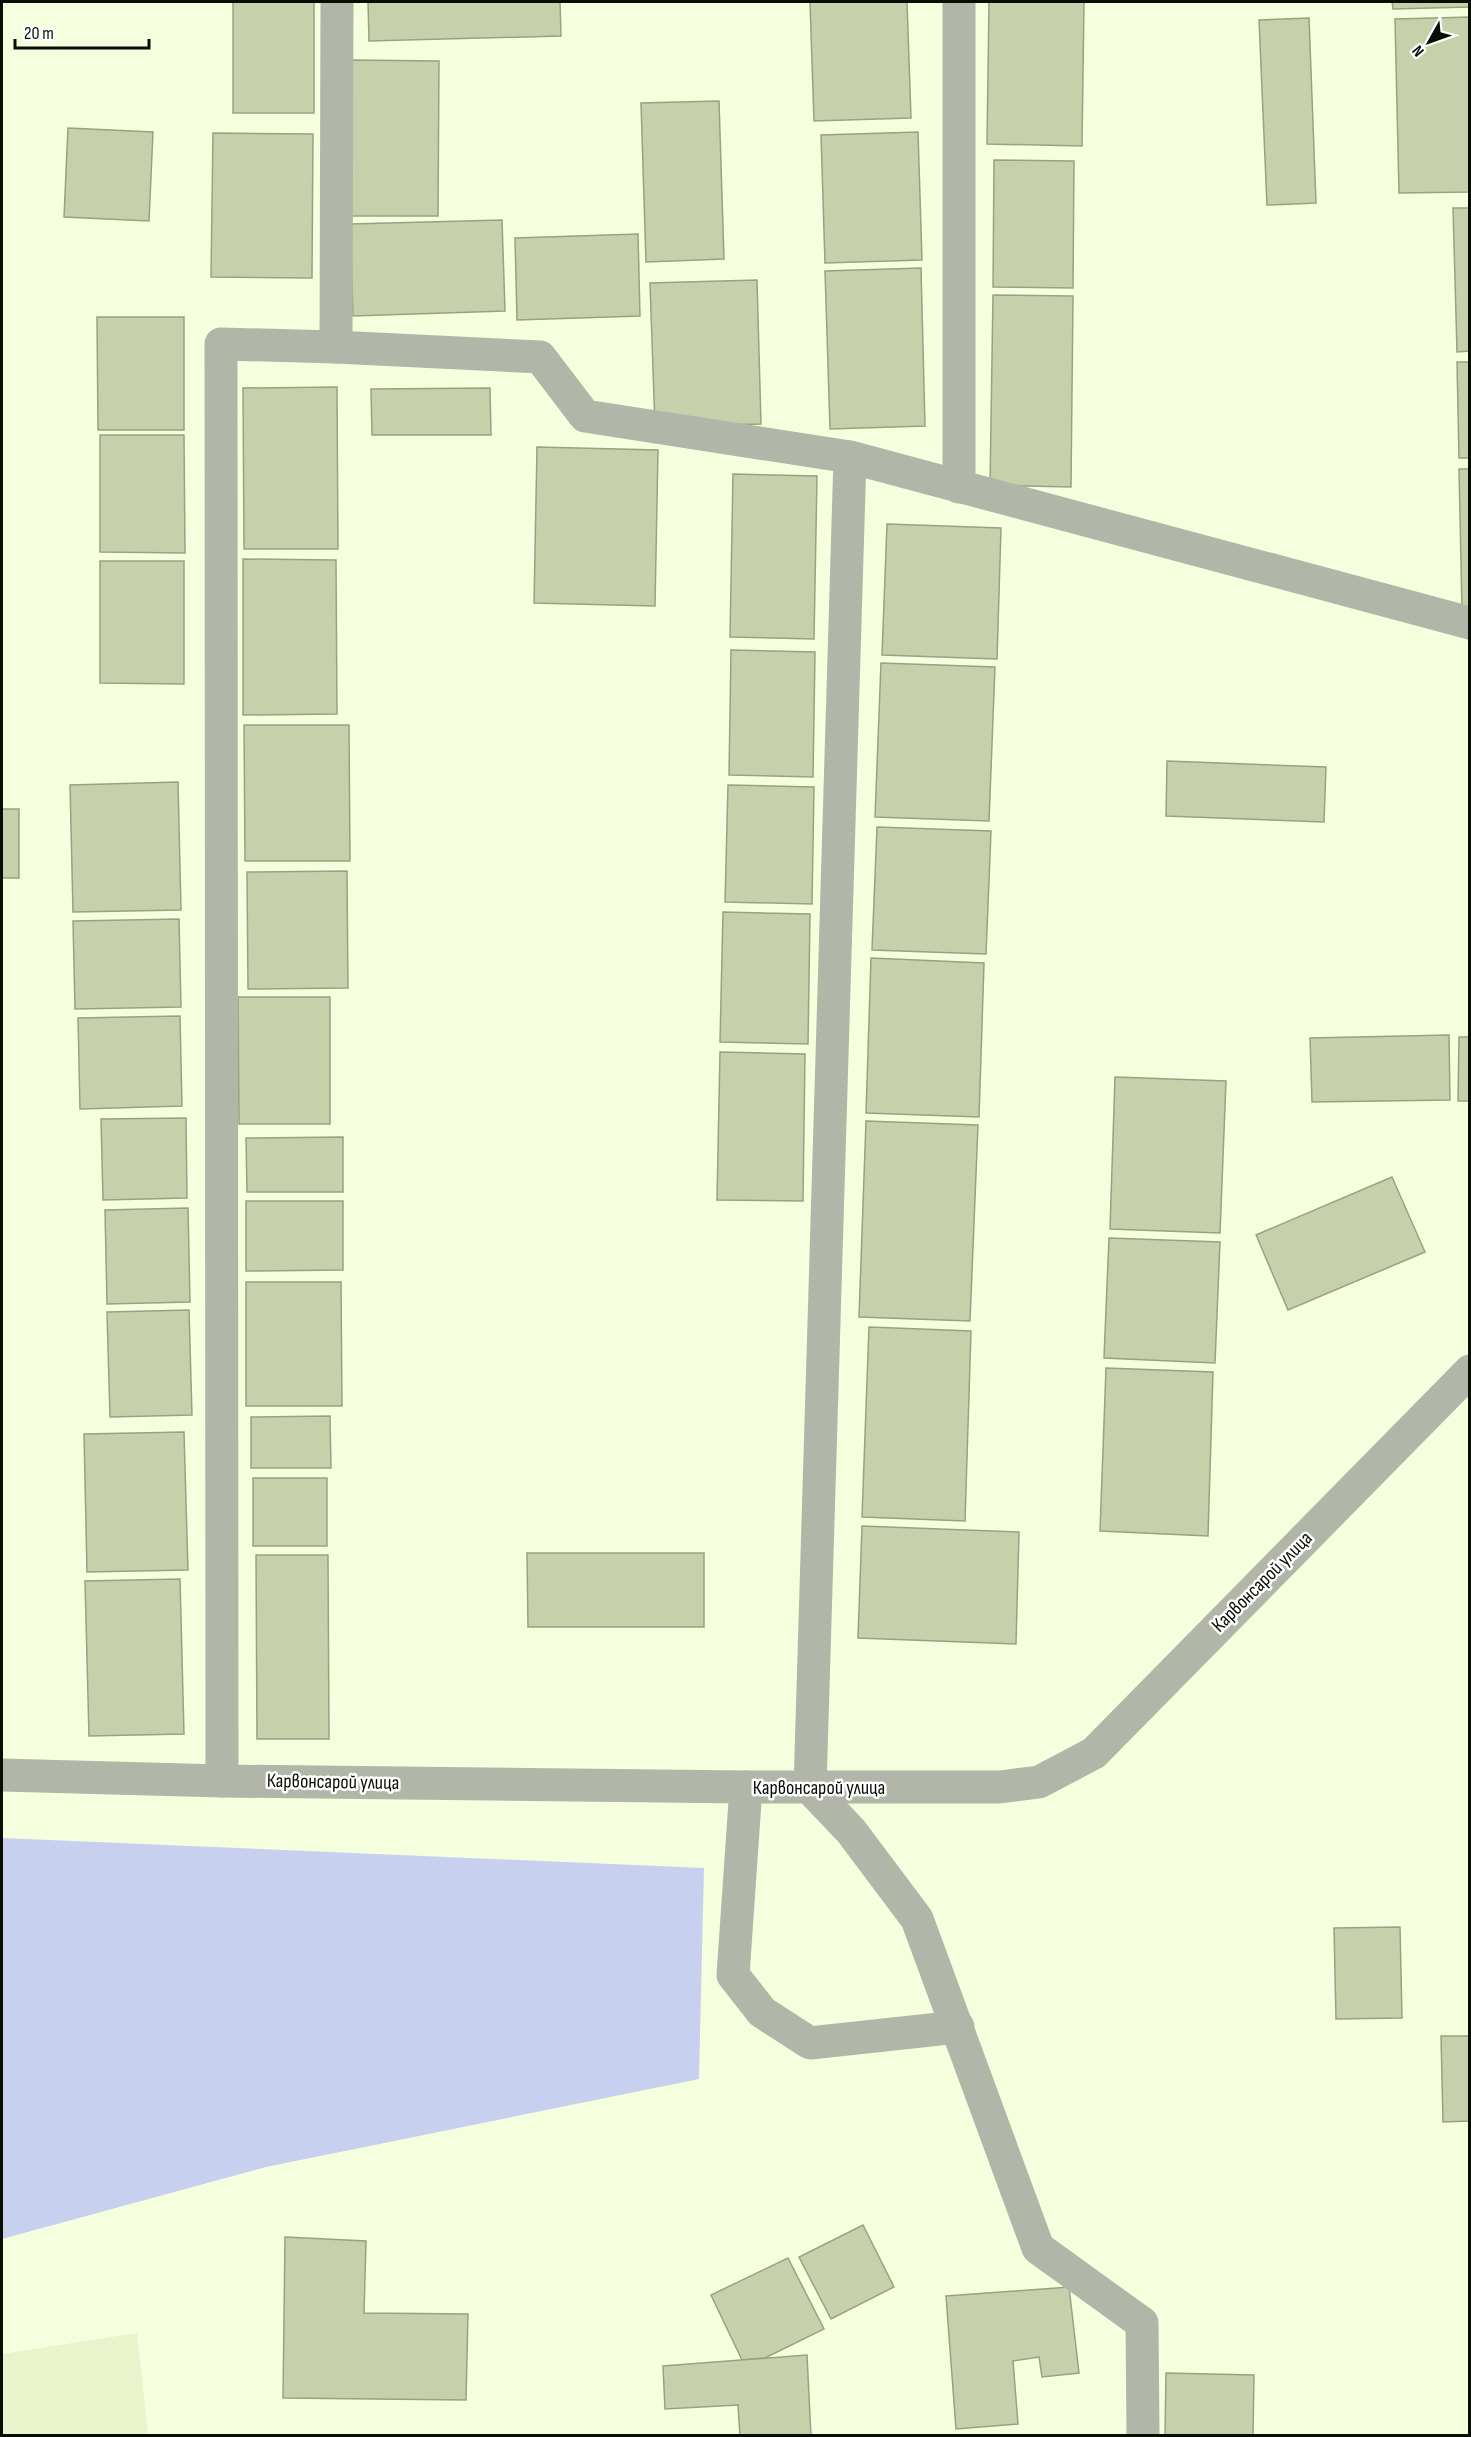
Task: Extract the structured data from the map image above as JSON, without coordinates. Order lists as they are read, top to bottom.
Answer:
{
  "streets": {
    "street": ["Карвонсарой улица"]
  },
  "scale_bar": "20 m",
  "north": "bottom left"
}
